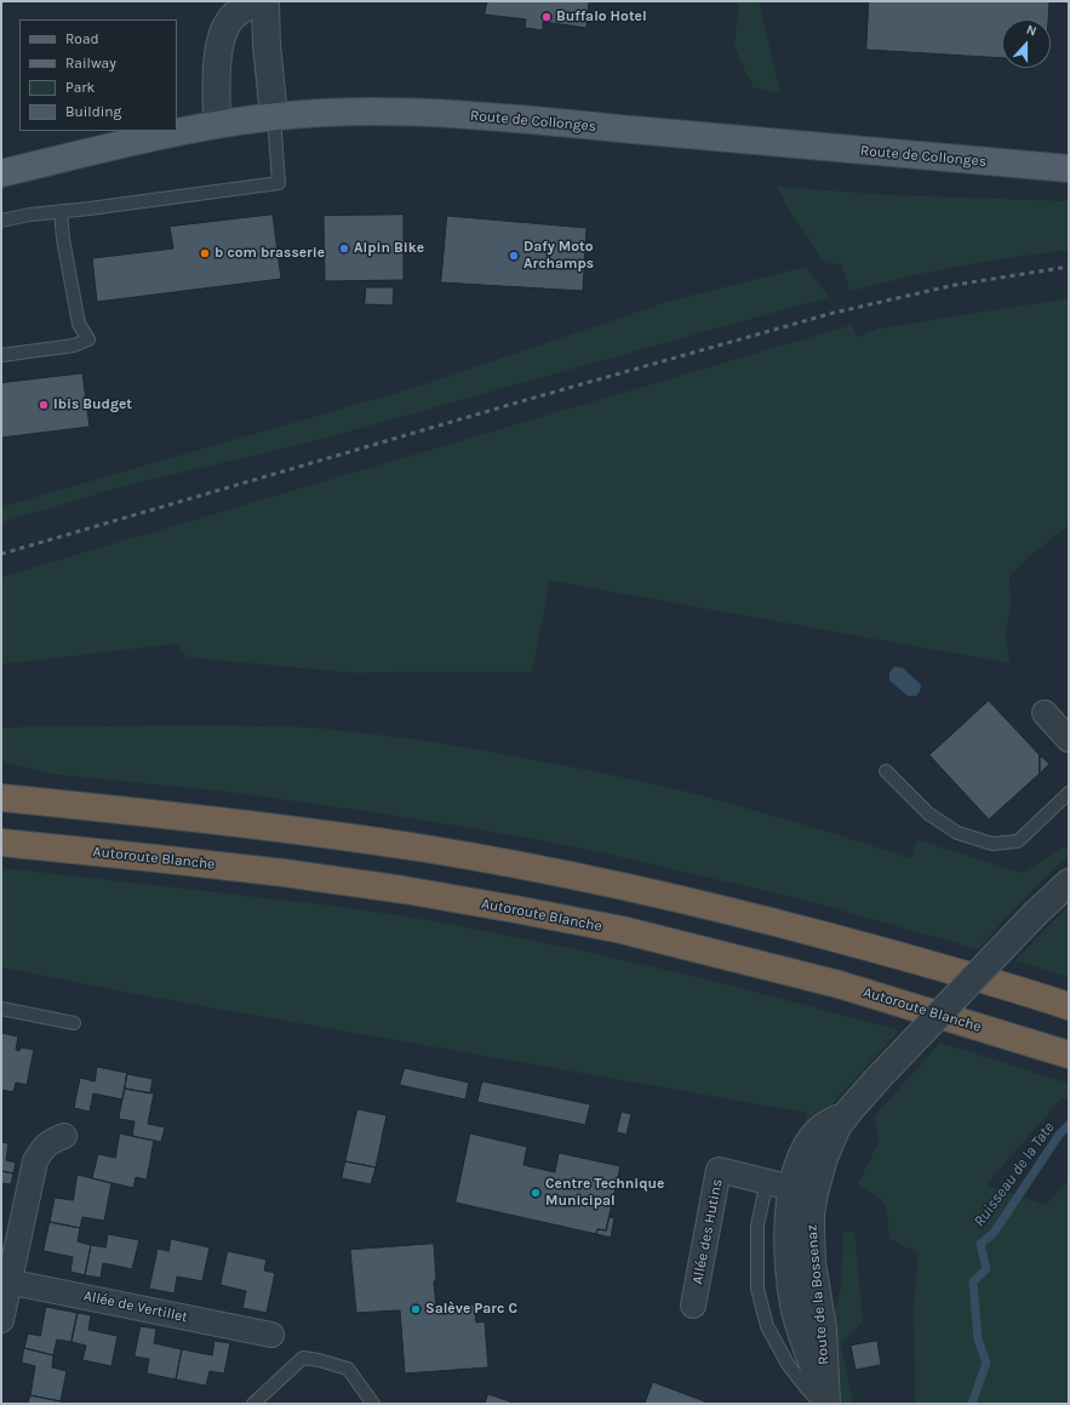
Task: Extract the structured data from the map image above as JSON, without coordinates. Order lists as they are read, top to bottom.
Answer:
{
  "streets": {
    "highway": ["Autoroute Blanche"],
    "main road": ["Route de Collonges"],
    "street": ["Allée des Hutins", "Route de la Bossenaz", "Allée de Vertillet"]
  },
  "crossings": [
    ["Allée des Hutins", "Route de la Bossenaz"]
  ],
  "water": ["Ruisseau de la Tate"],
  "places": [
    "Buffalo Hotel",
    "Alpin Bike",
    "b com brasserie",
    "Dafy Moto Archamps",
    "Ibis Budget",
    "Centre Technique Municipal",
    "Salève Parc C"
  ],
  "legend": [
    "Road",
    "Railway",
    "Park",
    "Building"
  ],
  "north": "top"
}
